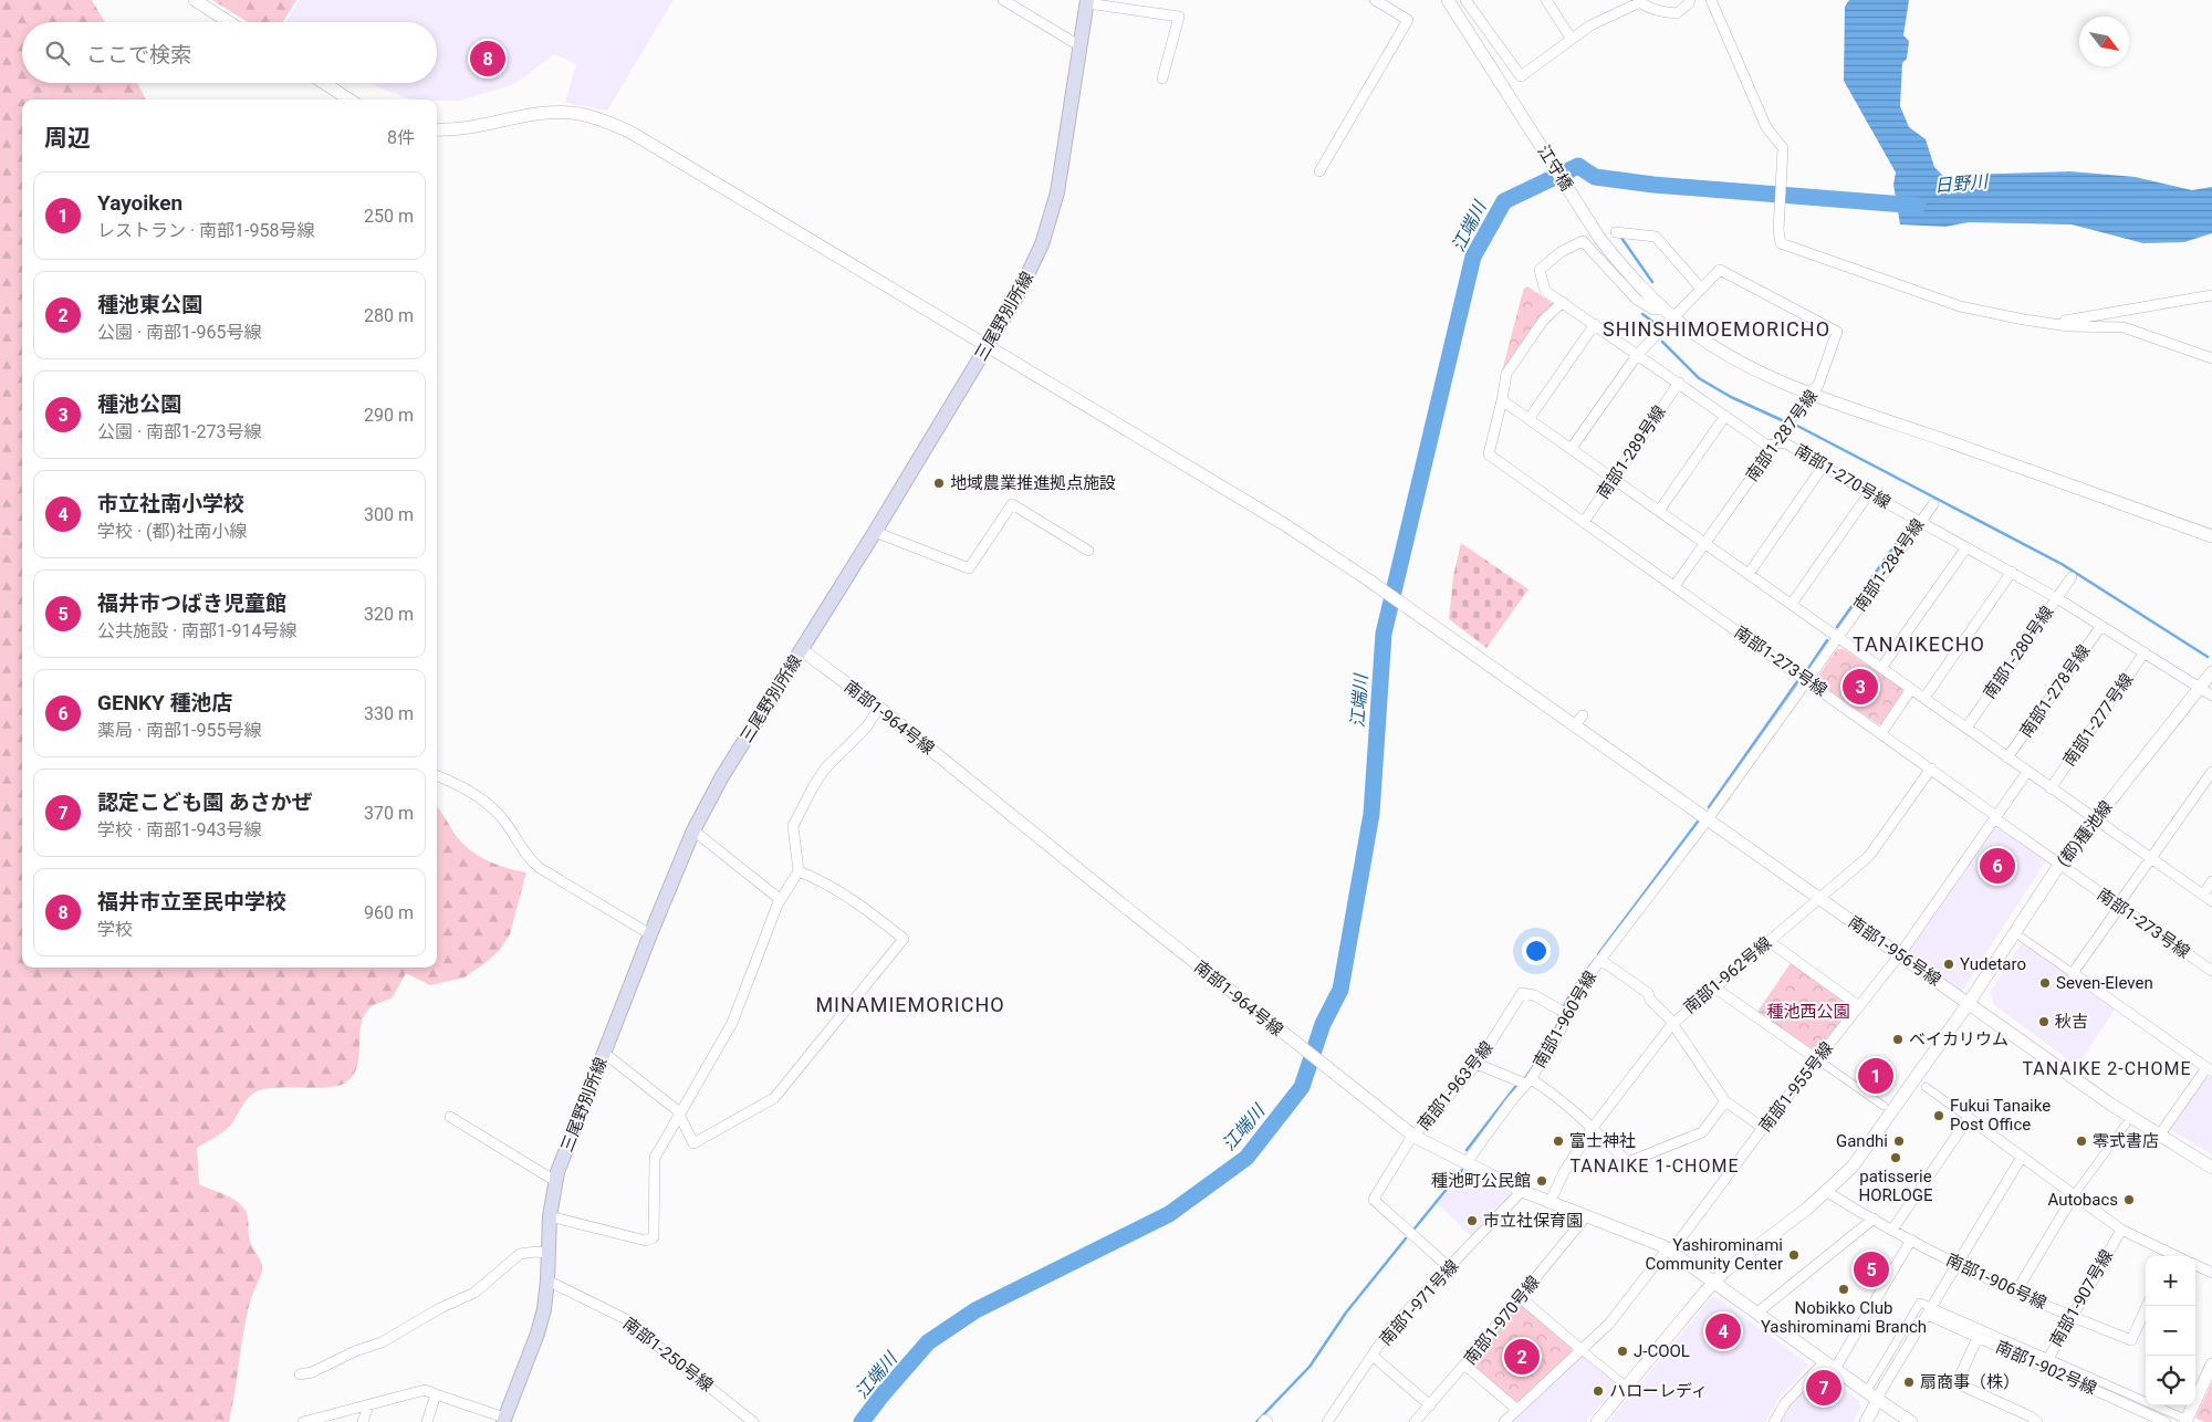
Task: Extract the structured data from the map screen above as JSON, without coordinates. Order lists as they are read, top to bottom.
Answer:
{
  "streets": {
    "main road": ["三尾野別所線"],
    "street": [
      "江守橋",
      "南部1-287号線",
      "南部1-289号線",
      "南部1-270号線",
      "南部1-284号線",
      "南部1-280号線",
      "南部1-273号線",
      "南部1-278号線",
      "南部1-964号線",
      "南部1-277号線",
      "(都)種池線",
      "南部1-956号線",
      "南部1-962号線",
      "南部1-960号線",
      "南部1-963号線",
      "南部1-955号線",
      "南部1-906号線",
      "南部1-907号線",
      "南部1-971号線",
      "南部1-970号線",
      "南部1-250号線",
      "南部1-902号線"
    ]
  },
  "crossings": [
    ["江守橋", "南部1-287号線"],
    ["江守橋", "南部1-270号線"],
    ["三尾野別所線", "南部1-964号線"],
    ["三尾野別所線", "南部1-956号線"],
    ["三尾野別所線", "南部1-250号線"],
    ["南部1-287号線", "南部1-270号線"],
    ["南部1-287号線", "南部1-273号線"],
    ["南部1-289号線", "南部1-270号線"],
    ["南部1-289号線", "南部1-273号線"],
    ["南部1-270号線", "南部1-284号線"],
    ["南部1-270号線", "南部1-280号線"],
    ["南部1-270号線", "南部1-273号線"],
    ["南部1-270号線", "南部1-278号線"],
    ["南部1-270号線", "南部1-277号線"],
    ["南部1-270号線", "(都)種池線"],
    ["南部1-284号線", "南部1-273号線"],
    ["南部1-284号線", "南部1-956号線"],
    ["南部1-284号線", "南部1-960号線"],
    ["南部1-273号線", "(都)種池線"],
    ["南部1-273号線", "南部1-962号線"],
    ["南部1-273号線", "南部1-955号線"],
    ["南部1-964号線", "(都)種池線"],
    ["南部1-964号線", "南部1-962号線"],
    ["南部1-964号線", "南部1-960号線"],
    ["南部1-964号線", "南部1-963号線"],
    ["南部1-964号線", "南部1-955号線"],
    ["南部1-964号線", "南部1-971号線"],
    ["南部1-964号線", "南部1-970号線"],
    ["(都)種池線", "南部1-956号線"],
    ["(都)種池線", "南部1-906号線"],
    ["南部1-956号線", "南部1-962号線"],
    ["南部1-956号線", "南部1-955号線"],
    ["南部1-962号線", "南部1-960号線"],
    ["南部1-960号線", "南部1-963号線"],
    ["南部1-960号線", "南部1-955号線"],
    ["南部1-963号線", "南部1-971号線"],
    ["南部1-906号線", "南部1-907号線"],
    ["南部1-907号線", "南部1-902号線"]
  ],
  "districts": [
    "SHINSHIMOEMORICHO",
    "TANAIKECHO",
    "MINAMIEMORICHO",
    "TANAIKE 2-CHOME",
    "TANAIKE 1-CHOME"
  ],
  "water": ["日野川", "江端川"],
  "parks": ["種池西公園"],
  "places": [
    "地域農業推進拠点施設",
    "Yudetaro",
    "Seven-Eleven",
    "秋吉",
    "ベイカリウム",
    "Fukui Tanaike Post Office",
    "富士神社",
    "Gandhi",
    "零式書店",
    "patisserie HORLOGE",
    "種池町公民館",
    "Autobacs",
    "市立社保育園",
    "Yashirominami Community Center",
    "Nobikko Club Yashirominami Branch",
    "J-COOL",
    "扇商事（株）",
    "ハローレディ"
  ],
  "north": "bottom right",
  "page": {
    "search": "ここで検索",
    "pins": [
      "8",
      "3",
      "6",
      "1",
      "5",
      "4",
      "2",
      "7"
    ],
    "heading": ["周辺", "8件"],
    "list": [
      {
        "mark": "1",
        "name": "Yayoiken",
        "note": "レストラン · 南部1-958号線",
        "value": "250 m"
      },
      {
        "mark": "2",
        "name": "種池東公園",
        "note": "公園 · 南部1-965号線",
        "value": "280 m"
      },
      {
        "mark": "3",
        "name": "種池公園",
        "note": "公園 · 南部1-273号線",
        "value": "290 m"
      },
      {
        "mark": "4",
        "name": "市立社南小学校",
        "note": "学校 · (都)社南小線",
        "value": "300 m"
      },
      {
        "mark": "5",
        "name": "福井市つばき児童館",
        "note": "公共施設 · 南部1-914号線",
        "value": "320 m"
      },
      {
        "mark": "6",
        "name": "GENKY 種池店",
        "note": "薬局 · 南部1-955号線",
        "value": "330 m"
      },
      {
        "mark": "7",
        "name": "認定こども園 あさかぜ",
        "note": "学校 · 南部1-943号線",
        "value": "370 m"
      },
      {
        "mark": "8",
        "name": "福井市立至民中学校",
        "note": "学校",
        "value": "960 m"
      }
    ],
    "map_buttons": ["+", "−"]
  }
}
